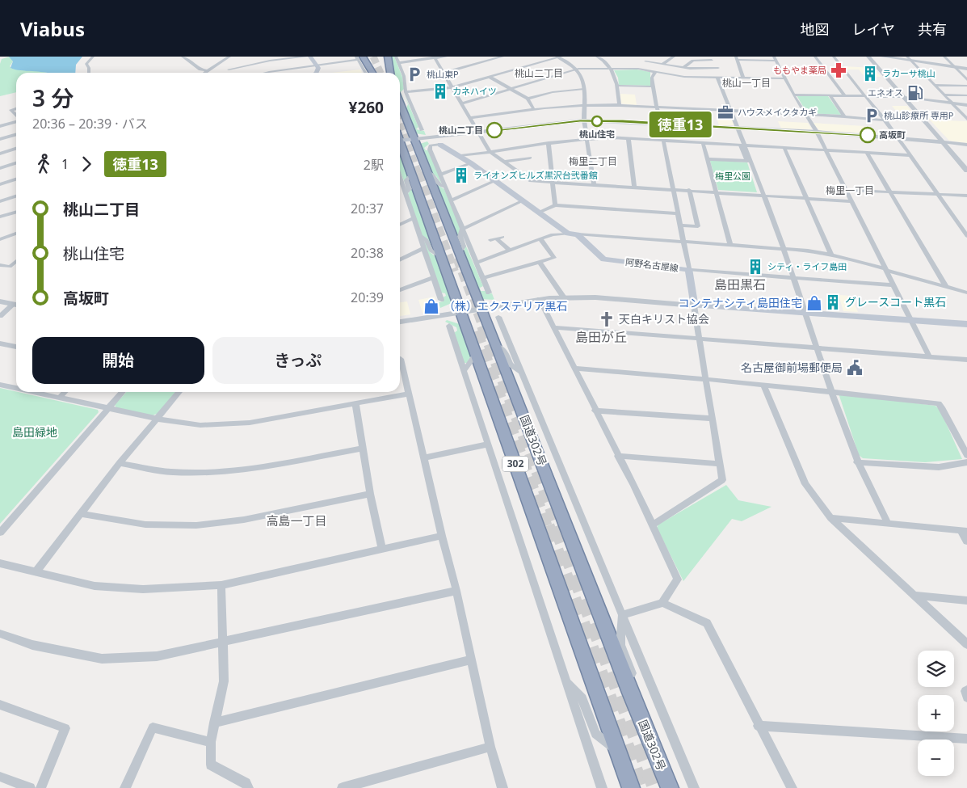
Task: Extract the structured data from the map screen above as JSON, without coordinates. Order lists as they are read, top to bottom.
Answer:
{
  "streets": {
    "highway": ["国道302号", "302"],
    "main road": ["阿野名古屋線"]
  },
  "districts": [
    "桃山二丁目",
    "桃山一丁目",
    "梅里二丁目",
    "梅里一丁目",
    "島田黒石",
    "島田が丘",
    "高島一丁目"
  ],
  "parks": ["梅里公園", "島田緑地"],
  "places": {
    "pharmacy": ["ももやま薬局"],
    "building": [
      "ラカーサ桃山",
      "カネハイツ",
      "ライオンズヒルズ黒沢台弐番館",
      "シティ・ライフ島田",
      "グレースコート黒石"
    ],
    "parking": ["桃山東P", "桃山診療所 専用P"],
    "fuel station": ["エネオス"],
    "office": ["ハウスメイクタカギ"],
    "other": ["桃山住宅", "桃山二丁目", "高坂町"],
    "shop": ["コンテナシティ島田住宅", "（株）エクステリア黒石"],
    "church": ["天白キリスト協会"],
    "public building": ["名古屋御前場郵便局"]
  },
  "lines": ["bus line 徳重13"],
  "page": {
    "header": "Viabus",
    "nav": ["地図", "レイヤ", "共有"],
    "on_map": "徳重13",
    "heading": ["3 分", "20:36 – 20:39 · バス", "¥260"],
    "legs": ["1", "徳重13", "2駅"],
    "list": [
      {
        "name": "桃山二丁目",
        "value": "20:37"
      },
      {
        "name": "桃山住宅",
        "value": "20:38"
      },
      {
        "name": "高坂町",
        "value": "20:39"
      }
    ],
    "buttons": ["開始", "きっぷ"],
    "map_buttons": ["+", "−"]
  }
}
